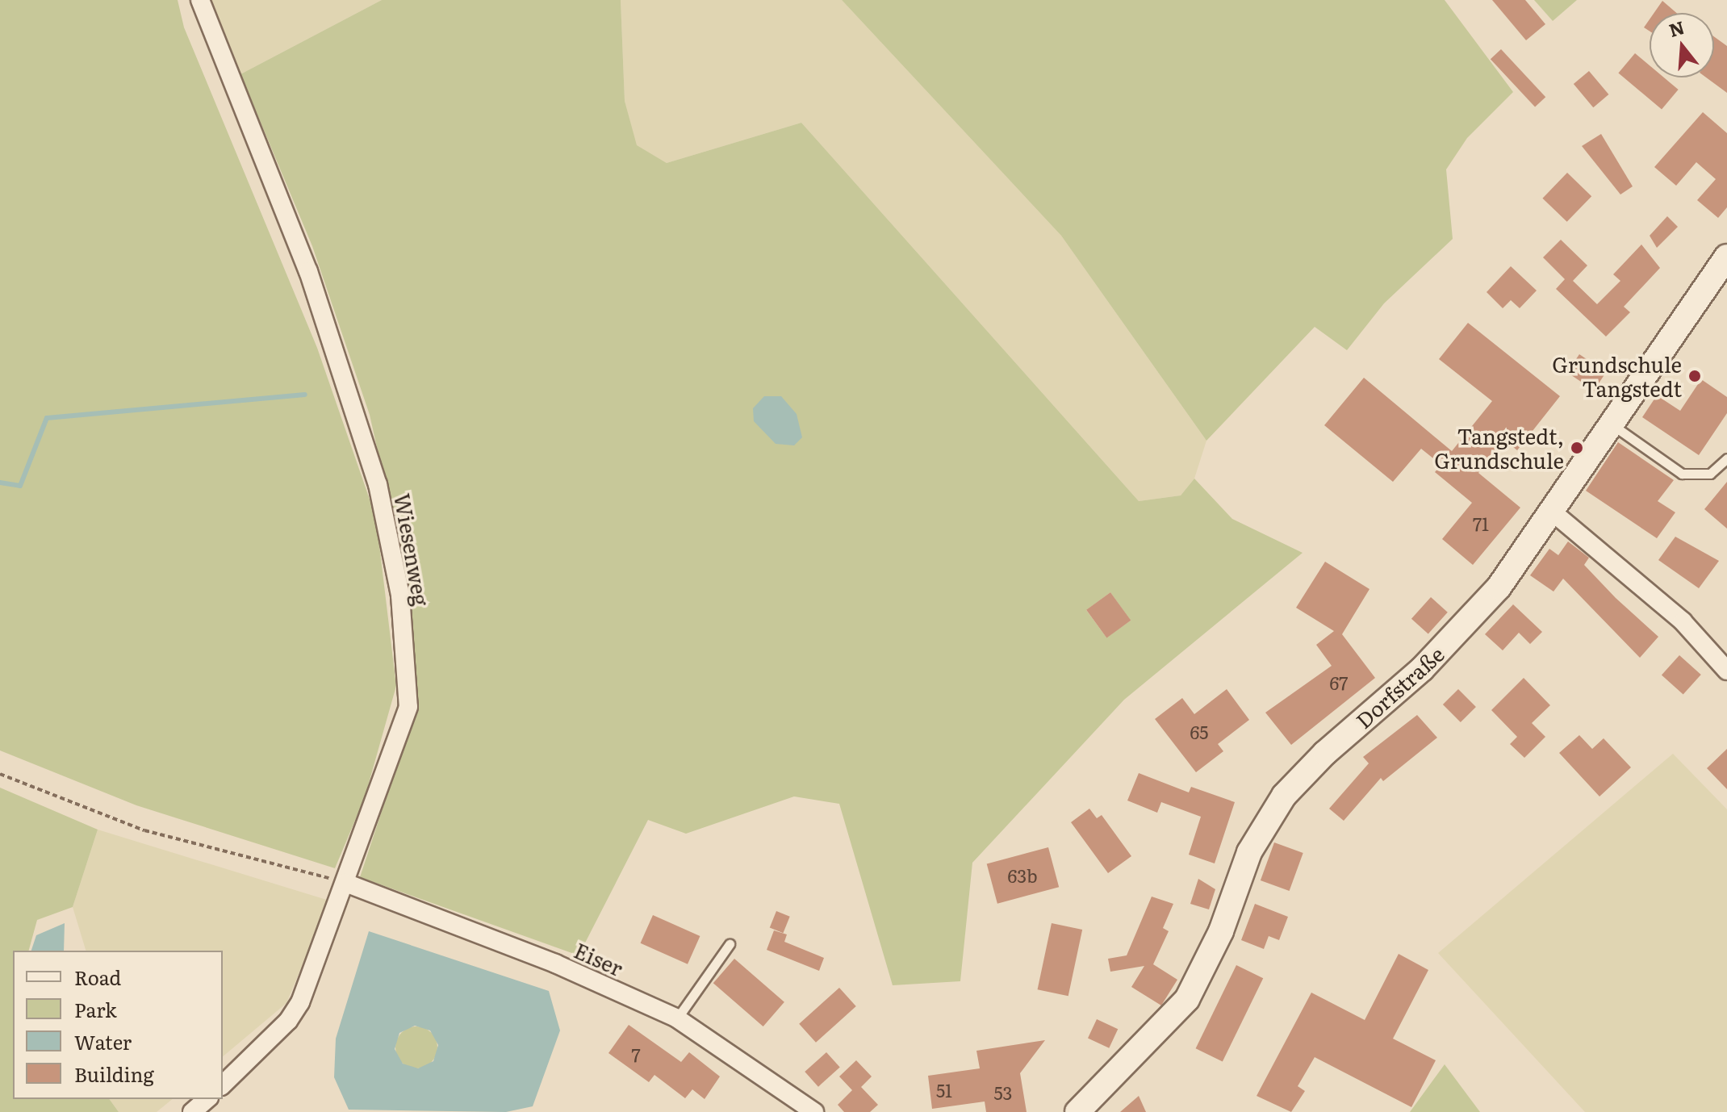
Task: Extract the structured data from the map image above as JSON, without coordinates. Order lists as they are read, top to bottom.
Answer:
{
  "streets": {
    "main road": ["Dorfstraße"],
    "street": ["Wiesenweg", "Eiser"]
  },
  "crossings": [
    ["Wiesenweg", "Eiser"]
  ],
  "places": ["Grundschule Tangstedt", "Tangstedt, Grundschule"],
  "house_numbers": [
    "71",
    "67",
    "65",
    "63b",
    "7",
    "51",
    "53"
  ],
  "legend": [
    "Road",
    "Park",
    "Water",
    "Building"
  ],
  "north": "top"
}
